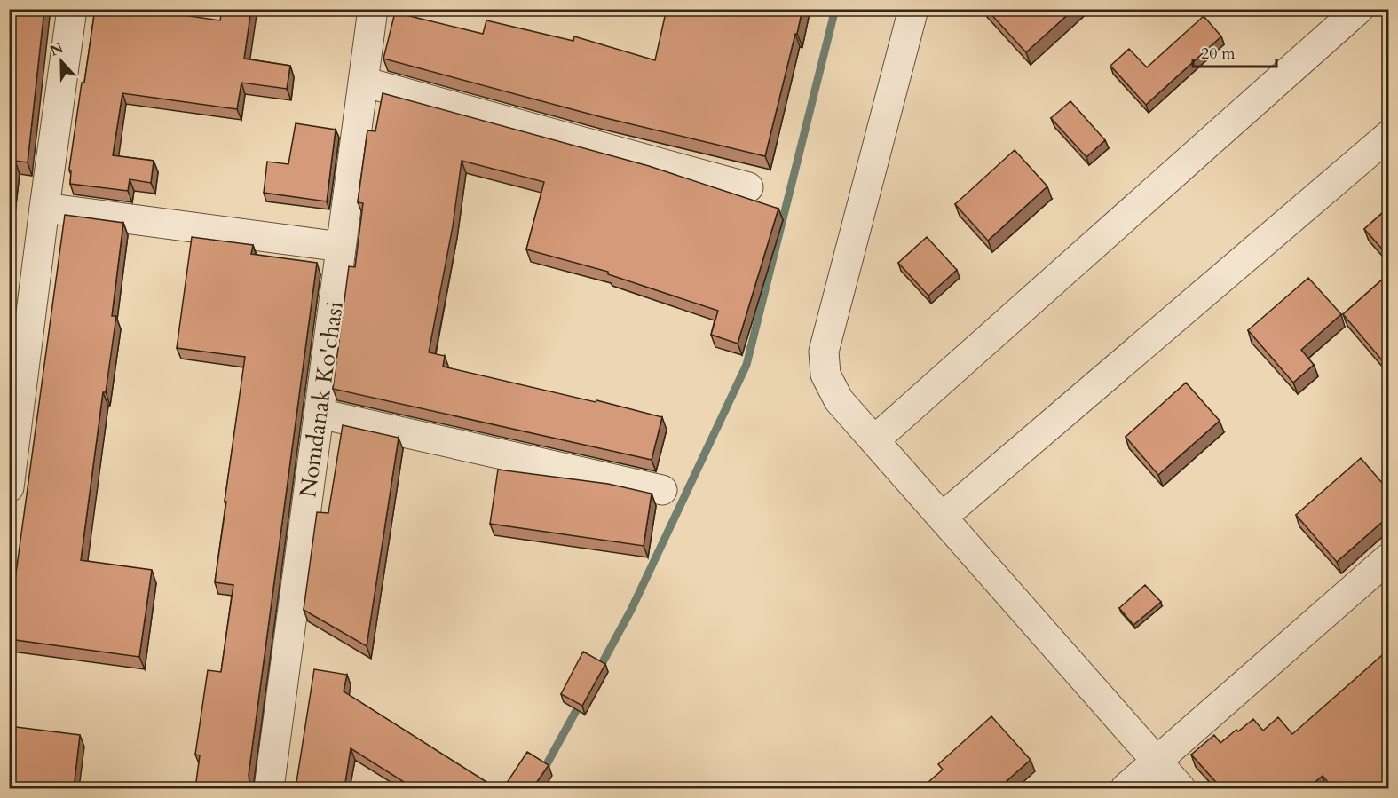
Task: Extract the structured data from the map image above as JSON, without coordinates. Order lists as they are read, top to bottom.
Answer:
{
  "streets": {
    "street": ["Nomdanak Ko'chasi"]
  },
  "scale_bar": "20 m",
  "north": "top"
}
